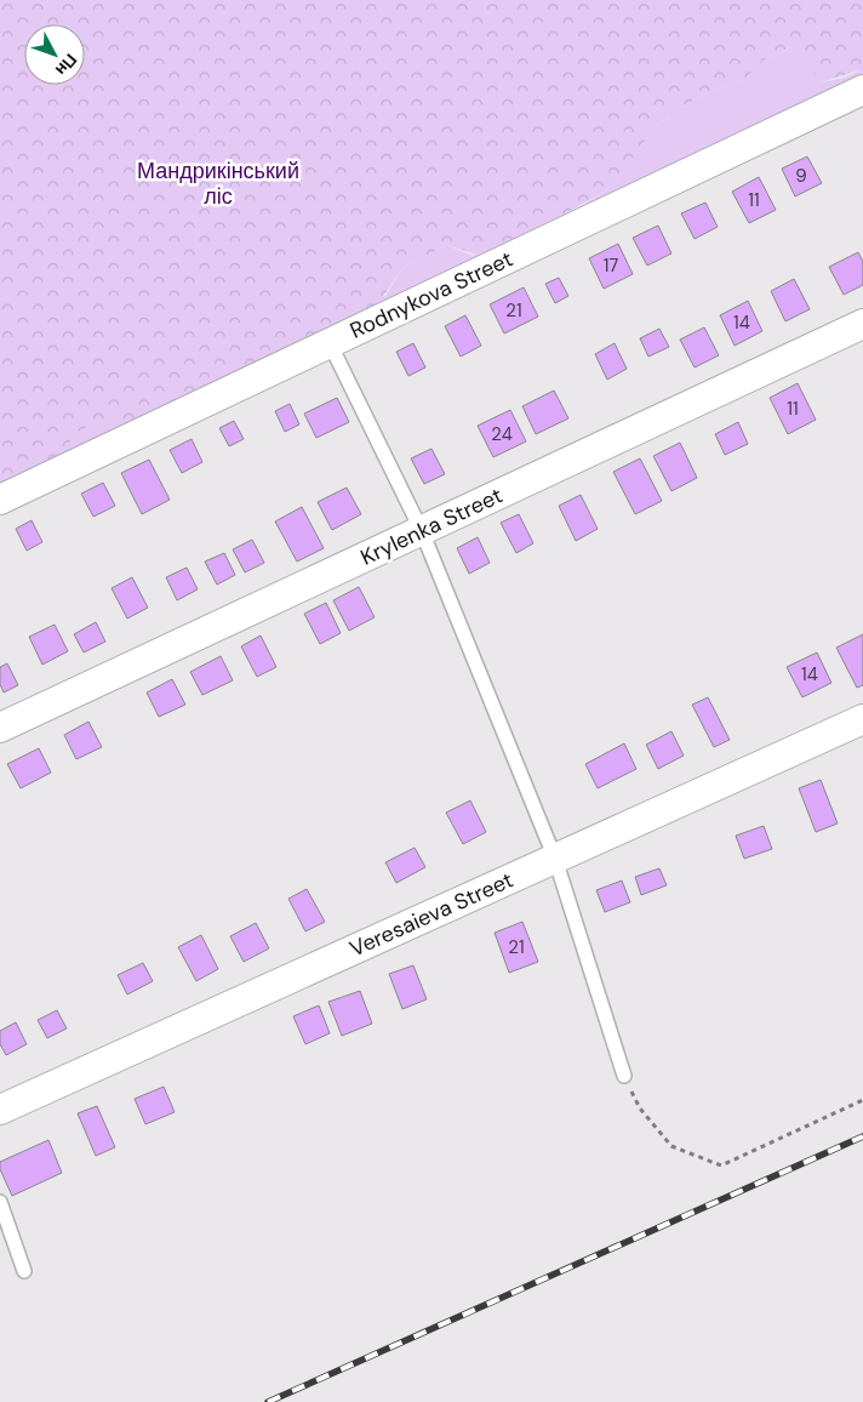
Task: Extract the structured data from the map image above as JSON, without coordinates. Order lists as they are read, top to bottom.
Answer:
{
  "streets": {
    "street": ["Rodnykova Street", "Krylenka Street", "Veresaieva Street"]
  },
  "parks": ["Мандрикінський ліс"],
  "house_numbers": [
    "9",
    "11",
    "17",
    "21",
    "14",
    "11",
    "24",
    "14",
    "21"
  ],
  "north": "bottom right"
}
